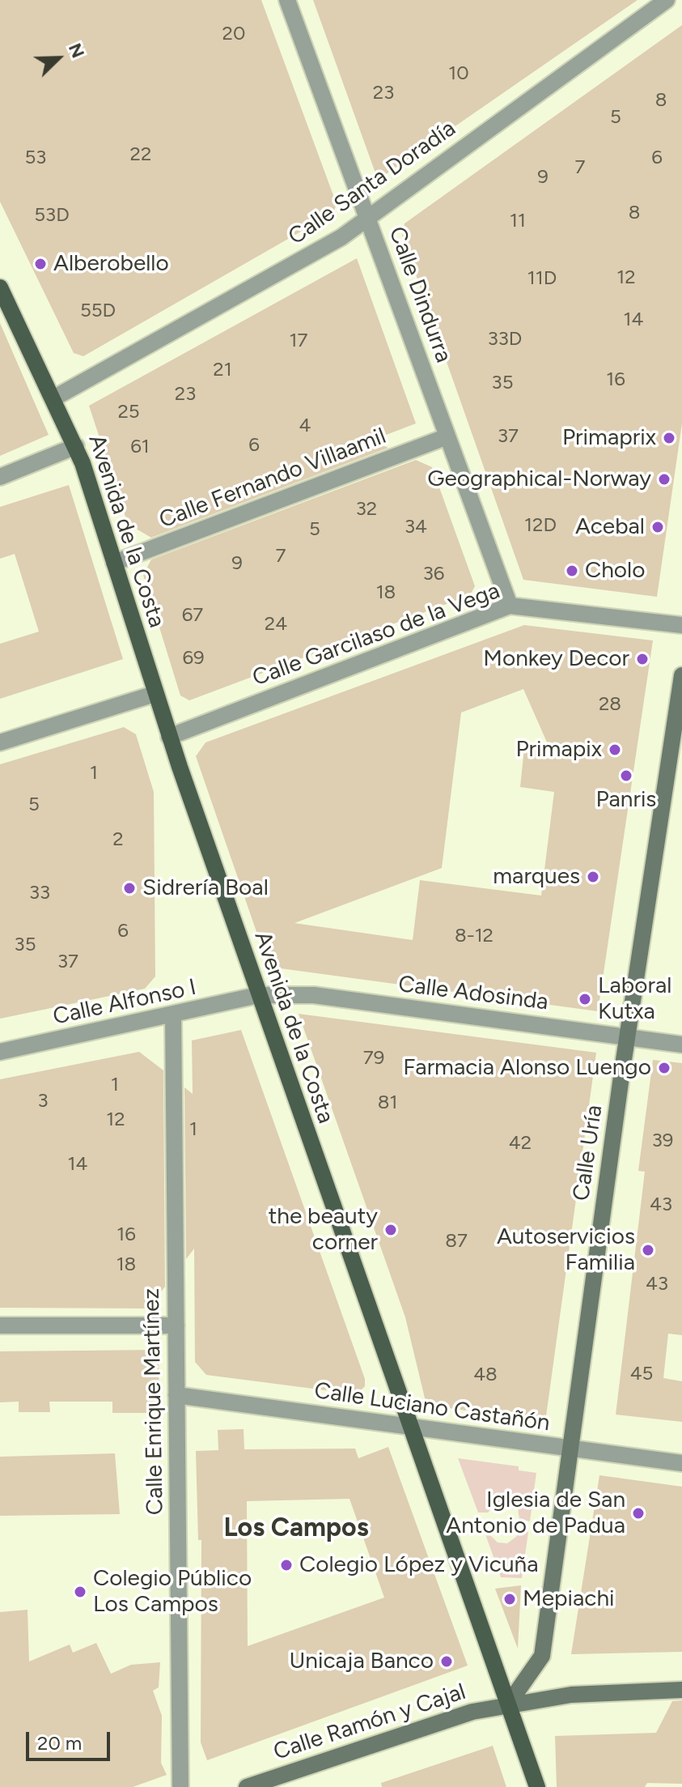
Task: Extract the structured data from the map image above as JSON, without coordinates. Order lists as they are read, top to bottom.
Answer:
{
  "streets": {
    "main road": ["Avenida de la Costa"],
    "street": [
      "Calle Santa Doradía",
      "Calle Dindurra",
      "Calle Fernando Villaamil",
      "Calle Garcilaso de la Vega",
      "Calle Adosinda",
      "Calle Alfonso I",
      "Calle Uría",
      "Calle Enrique Martínez",
      "Calle Luciano Castañón",
      "Calle Ramón y Cajal"
    ]
  },
  "crossings": [
    ["Calle Santa Doradía", "Calle Dindurra"],
    ["Calle Santa Doradía", "Avenida de la Costa"],
    ["Calle Dindurra", "Calle Fernando Villaamil"],
    ["Calle Dindurra", "Calle Garcilaso de la Vega"],
    ["Calle Fernando Villaamil", "Avenida de la Costa"],
    ["Avenida de la Costa", "Calle Garcilaso de la Vega"],
    ["Avenida de la Costa", "Calle Adosinda"],
    ["Avenida de la Costa", "Calle Alfonso I"],
    ["Avenida de la Costa", "Calle Uría"],
    ["Avenida de la Costa", "Calle Luciano Castañón"],
    ["Avenida de la Costa", "Calle Ramón y Cajal"],
    ["Calle Adosinda", "Calle Alfonso I"],
    ["Calle Adosinda", "Calle Uría"],
    ["Calle Alfonso I", "Calle Enrique Martínez"],
    ["Calle Uría", "Calle Luciano Castañón"],
    ["Calle Uría", "Calle Ramón y Cajal"],
    ["Calle Enrique Martínez", "Calle Luciano Castañón"]
  ],
  "districts": ["Los Campos"],
  "places": [
    "Alberobello",
    "Primaprix",
    "Geographical-Norway",
    "Acebal",
    "Cholo",
    "Monkey Decor",
    "Primapix",
    "Panris",
    "marques",
    "Sidrería Boal",
    "Laboral Kutxa",
    "Farmacia Alonso Luengo",
    "the beauty corner",
    "Autoservicios Familia",
    "Iglesia de San Antonio de Padua",
    "Colegio López y Vicuña",
    "Colegio Público Los Campos",
    "Mepiachi",
    "Unicaja Banco"
  ],
  "house_numbers": [
    "20",
    "10",
    "23",
    "8",
    "5",
    "22",
    "53",
    "6",
    "7",
    "9",
    "8",
    "53D",
    "11",
    "12",
    "11D",
    "55D",
    "14",
    "33D",
    "17",
    "21",
    "16",
    "35",
    "23",
    "25",
    "4",
    "37",
    "6",
    "61",
    "32",
    "12D",
    "34",
    "5",
    "7",
    "9",
    "36",
    "18",
    "67",
    "24",
    "69",
    "28",
    "1",
    "5",
    "2",
    "33",
    "6",
    "8-12",
    "35",
    "37",
    "79",
    "1",
    "3",
    "81",
    "12",
    "1",
    "39",
    "42",
    "14",
    "43",
    "16",
    "87",
    "18",
    "43",
    "45",
    "48"
  ],
  "scale_bar": "20 m",
  "north": "top right"
}
